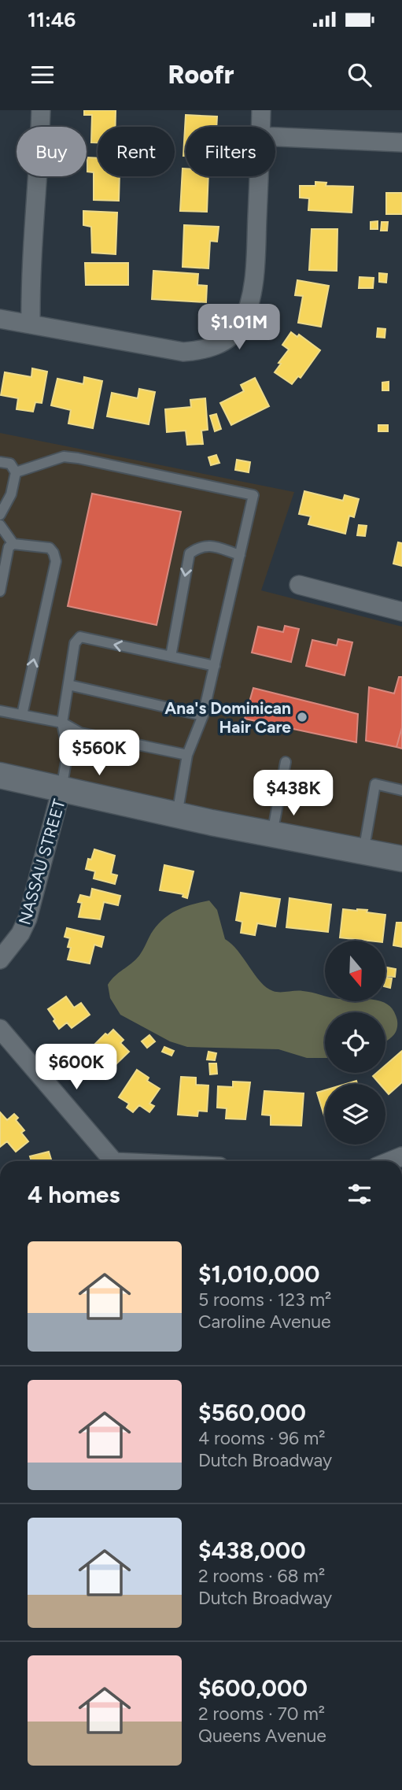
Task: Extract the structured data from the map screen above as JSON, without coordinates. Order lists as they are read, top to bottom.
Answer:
{
  "streets": {
    "street": ["NASSAU STREET"]
  },
  "places": ["Ana's Dominican Hair Care"],
  "north": "bottom",
  "page": {
    "status": "11:46",
    "header": "Roofr",
    "chip": ["Buy", "Rent", "Filters"],
    "price": [
      "$1.01M",
      "$560K",
      "$438K",
      "$600K"
    ],
    "heading": "4 homes",
    "list": [
      {
        "name": "$1,010,000",
        "note": "5 rooms · 123 m² · Caroline Avenue"
      },
      {
        "name": "$560,000",
        "note": "4 rooms · 96 m² · Dutch Broadway"
      },
      {
        "name": "$438,000",
        "note": "2 rooms · 68 m² · Dutch Broadway"
      },
      {
        "name": "$600,000",
        "note": "2 rooms · 70 m² · Queens Avenue"
      }
    ]
  }
}
